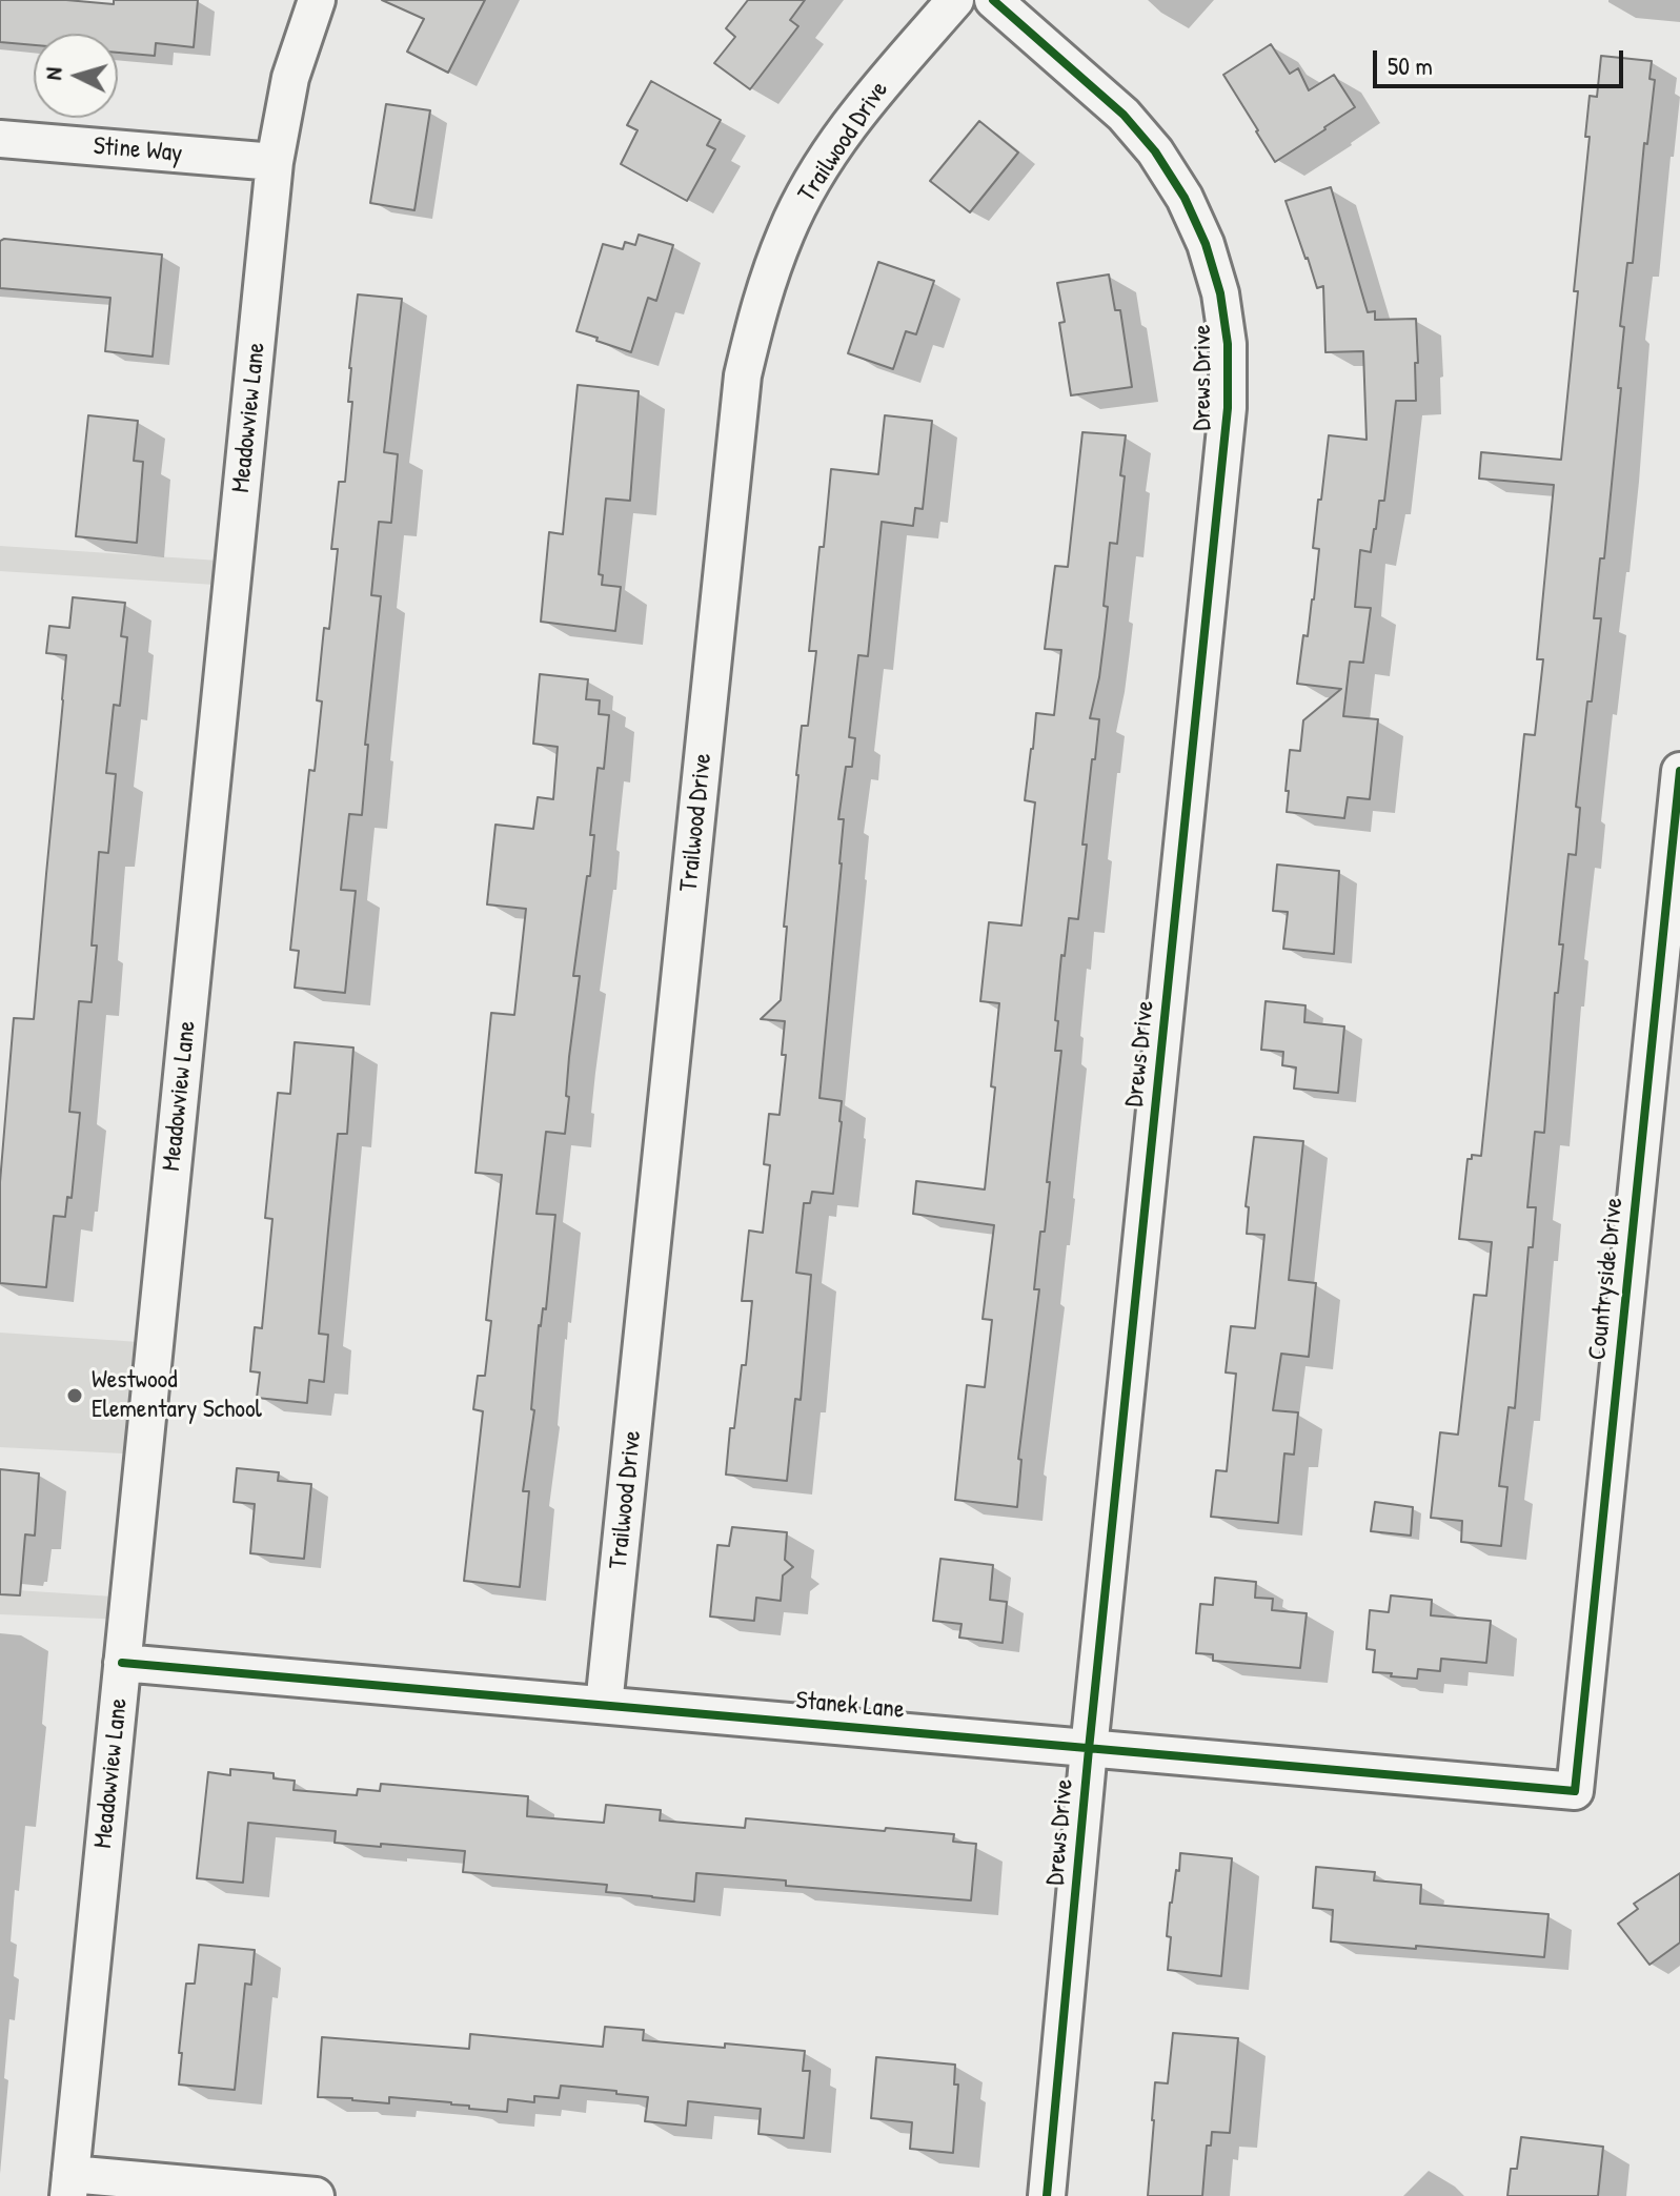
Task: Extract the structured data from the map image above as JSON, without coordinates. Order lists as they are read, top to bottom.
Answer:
{
  "streets": {
    "street": [
      "Trailwood Drive",
      "Stine Way",
      "Drews Drive",
      "Meadowview Lane",
      "Countryside Drive",
      "Stanek Lane"
    ]
  },
  "crossings": [
    ["Trailwood Drive", "Stanek Lane"],
    ["Stine Way", "Meadowview Lane"],
    ["Drews Drive", "Stanek Lane"],
    ["Meadowview Lane", "Stanek Lane"],
    ["Countryside Drive", "Stanek Lane"]
  ],
  "places": ["Westwood Elementary School"],
  "scale_bar": "50 m",
  "north": "left"
}
